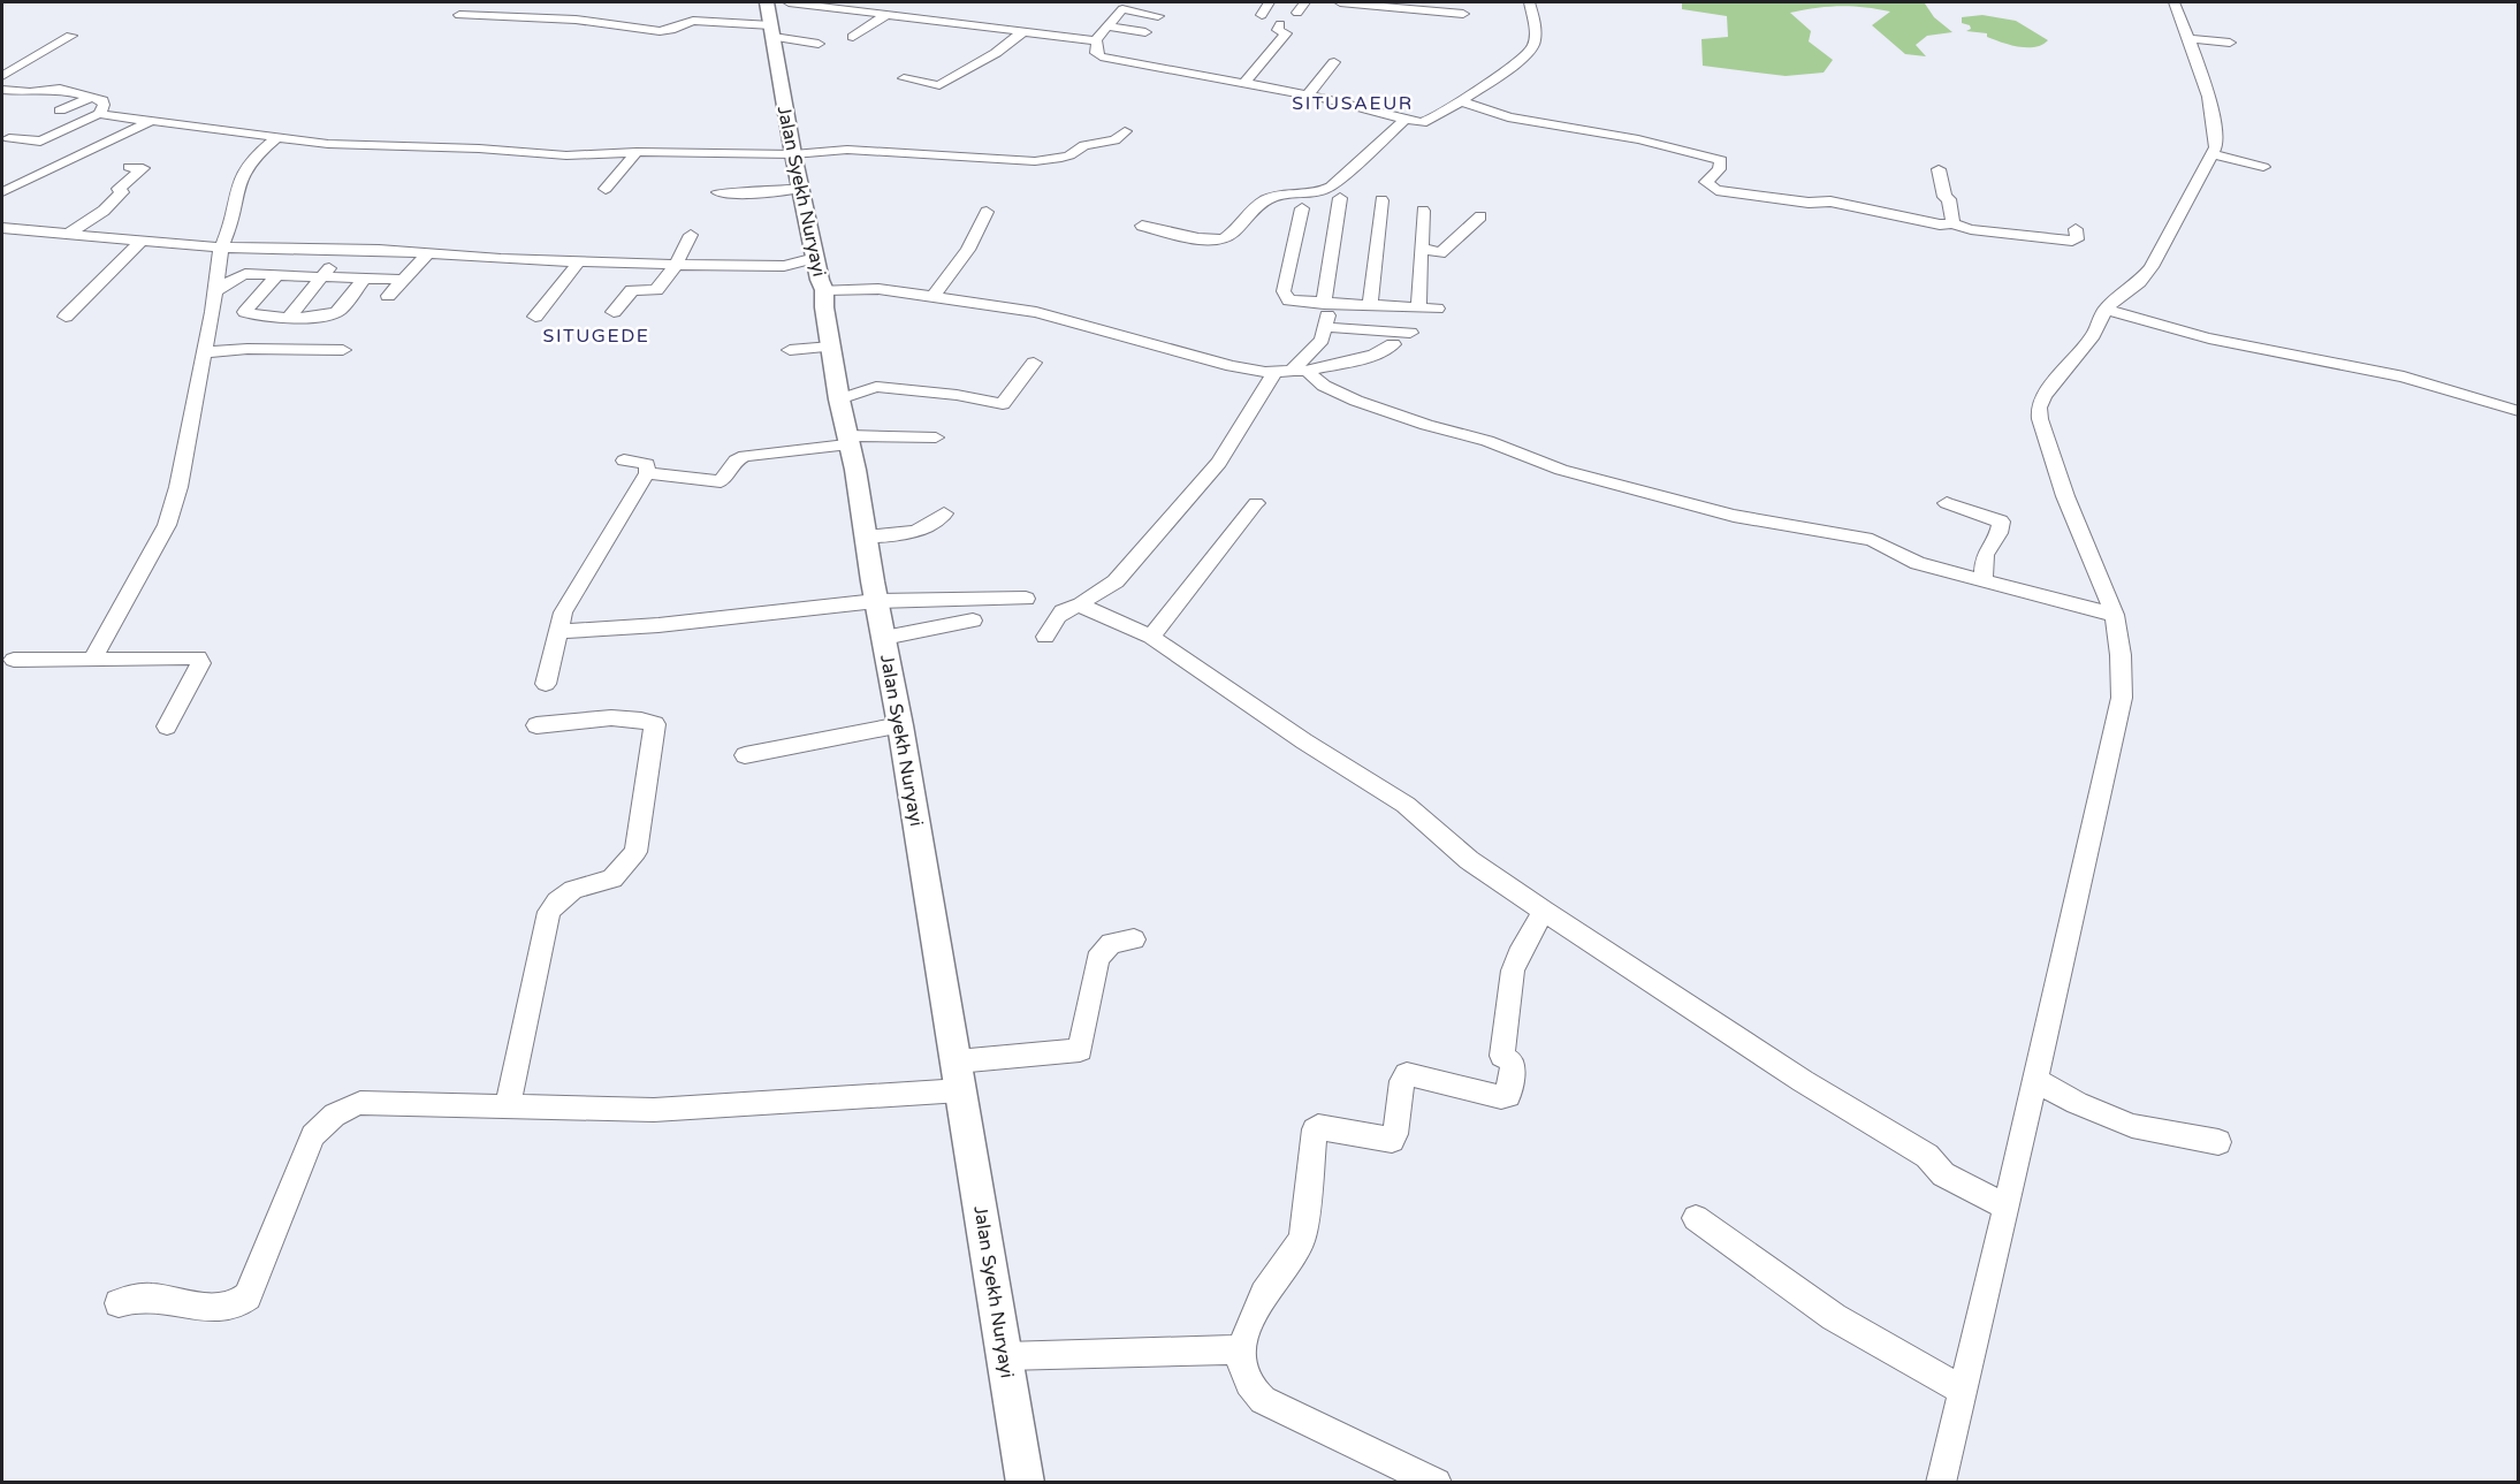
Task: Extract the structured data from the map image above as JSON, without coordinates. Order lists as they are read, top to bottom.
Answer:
{
  "streets": {
    "main road": ["Jalan Syekh Nuryayi"]
  },
  "districts": ["SITUSAEUR", "SITUGEDE"]
}
